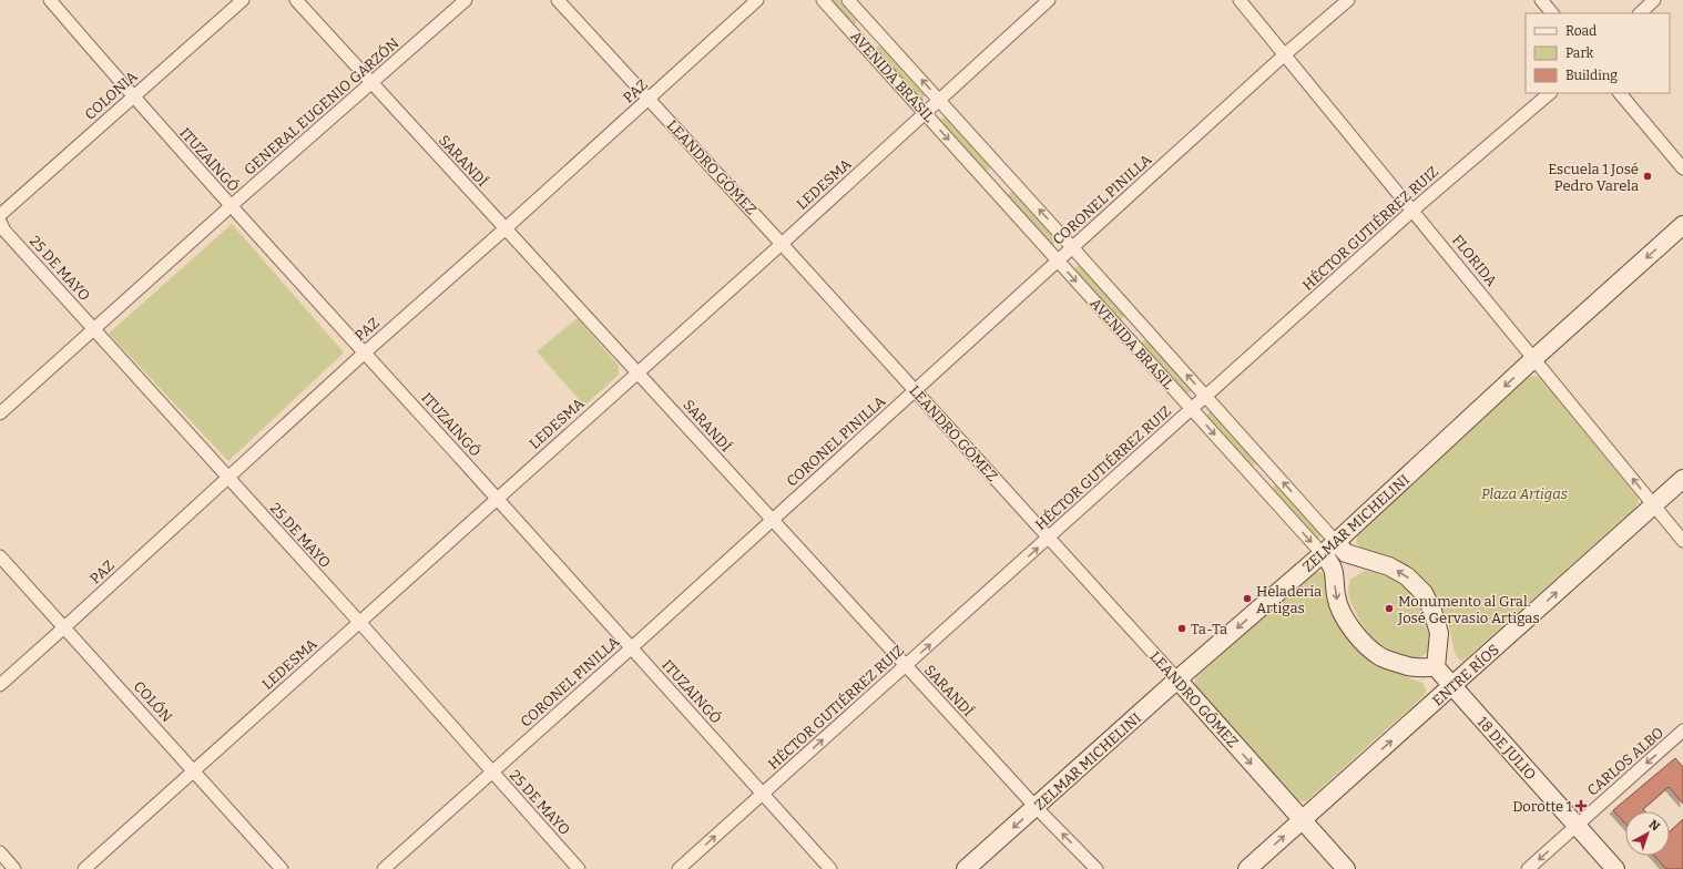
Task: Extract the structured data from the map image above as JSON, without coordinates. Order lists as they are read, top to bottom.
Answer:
{
  "streets": {
    "street": [
      "AVENIDA BRASIL",
      "PAZ",
      "COLONIA",
      "GENERAL EUGENIO GARZÓN",
      "ITUZAINGÓ",
      "SARANDÍ",
      "LEANDRO GÓMEZ",
      "LEDESMA",
      "CORONEL PINILLA",
      "HÉCTOR GUTIÉRREZ RUIZ",
      "FLORIDA",
      "25 DE MAYO",
      "ZELMAR MICHELINI",
      "ENTRE RÍOS",
      "COLÓN",
      "18 DE JULIO",
      "CARLOS ALBO"
    ]
  },
  "crossings": [
    ["AVENIDA BRASIL", "LEDESMA"],
    ["AVENIDA BRASIL", "CORONEL PINILLA"],
    ["AVENIDA BRASIL", "HÉCTOR GUTIÉRREZ RUIZ"],
    ["AVENIDA BRASIL", "ZELMAR MICHELINI"],
    ["PAZ", "ITUZAINGÓ"],
    ["PAZ", "SARANDÍ"],
    ["PAZ", "LEANDRO GÓMEZ"],
    ["PAZ", "25 DE MAYO"],
    ["PAZ", "COLÓN"],
    ["COLONIA", "ITUZAINGÓ"],
    ["GENERAL EUGENIO GARZÓN", "ITUZAINGÓ"],
    ["GENERAL EUGENIO GARZÓN", "SARANDÍ"],
    ["GENERAL EUGENIO GARZÓN", "25 DE MAYO"],
    ["ITUZAINGÓ", "LEDESMA"],
    ["ITUZAINGÓ", "CORONEL PINILLA"],
    ["ITUZAINGÓ", "HÉCTOR GUTIÉRREZ RUIZ"],
    ["SARANDÍ", "LEDESMA"],
    ["SARANDÍ", "CORONEL PINILLA"],
    ["SARANDÍ", "HÉCTOR GUTIÉRREZ RUIZ"],
    ["SARANDÍ", "ZELMAR MICHELINI"],
    ["LEANDRO GÓMEZ", "LEDESMA"],
    ["LEANDRO GÓMEZ", "CORONEL PINILLA"],
    ["LEANDRO GÓMEZ", "HÉCTOR GUTIÉRREZ RUIZ"],
    ["LEANDRO GÓMEZ", "ZELMAR MICHELINI"],
    ["LEANDRO GÓMEZ", "ENTRE RÍOS"],
    ["LEDESMA", "25 DE MAYO"],
    ["LEDESMA", "COLÓN"],
    ["CORONEL PINILLA", "FLORIDA"],
    ["CORONEL PINILLA", "25 DE MAYO"],
    ["HÉCTOR GUTIÉRREZ RUIZ", "FLORIDA"],
    ["FLORIDA", "ZELMAR MICHELINI"],
    ["FLORIDA", "ENTRE RÍOS"],
    ["ENTRE RÍOS", "18 DE JULIO"],
    ["18 DE JULIO", "CARLOS ALBO"]
  ],
  "one_way": [
    "HÉCTOR GUTIÉRREZ RUIZ",
    "ZELMAR MICHELINI",
    "ENTRE RÍOS",
    "CARLOS ALBO"
  ],
  "parks": ["Plaza Artigas"],
  "places": {
    "other": [
      "Escuela 1 José Pedro Varela",
      "Heladería Artigas",
      "Monumento al Gral. José Gervasio Artigas",
      "Ta-Ta"
    ],
    "health": ["Dorotte 1"]
  },
  "legend": ["Road", "Park", "Building"],
  "north": "top right"
}
